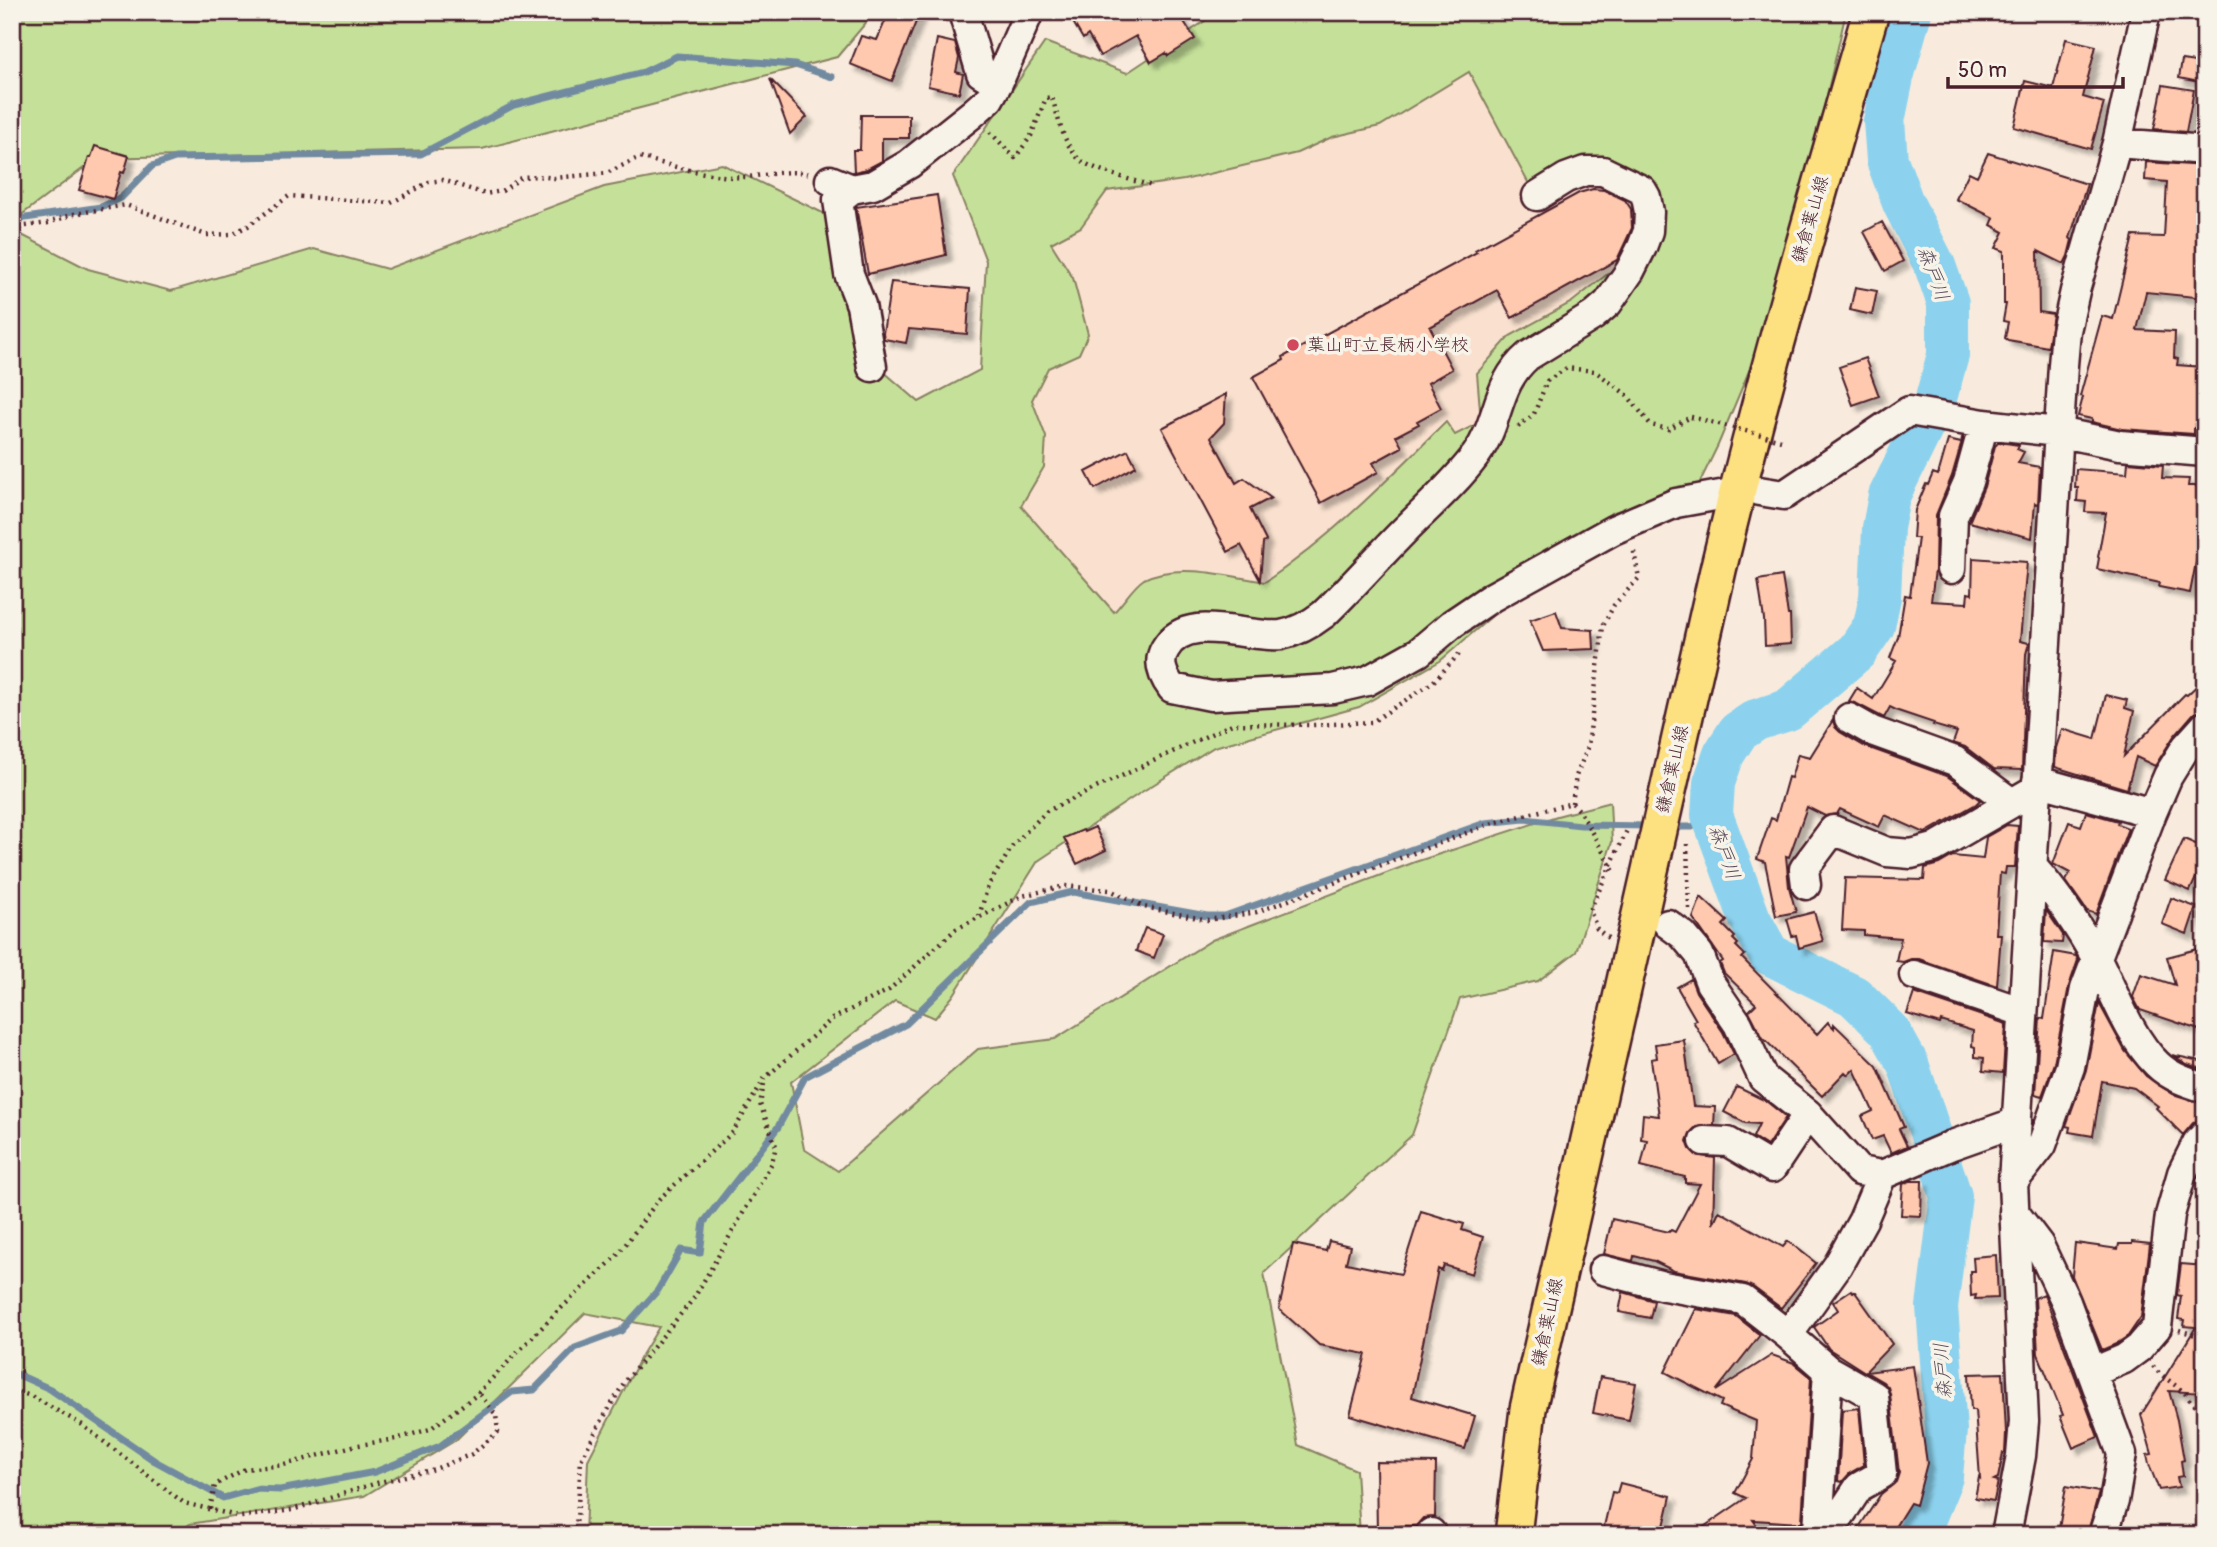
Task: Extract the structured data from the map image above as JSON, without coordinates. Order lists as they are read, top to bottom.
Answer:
{
  "streets": {
    "main road": ["鎌倉葉山線"]
  },
  "water": ["森戸川"],
  "places": ["葉山町立長柄小学校"],
  "scale_bar": "50 m"
}
